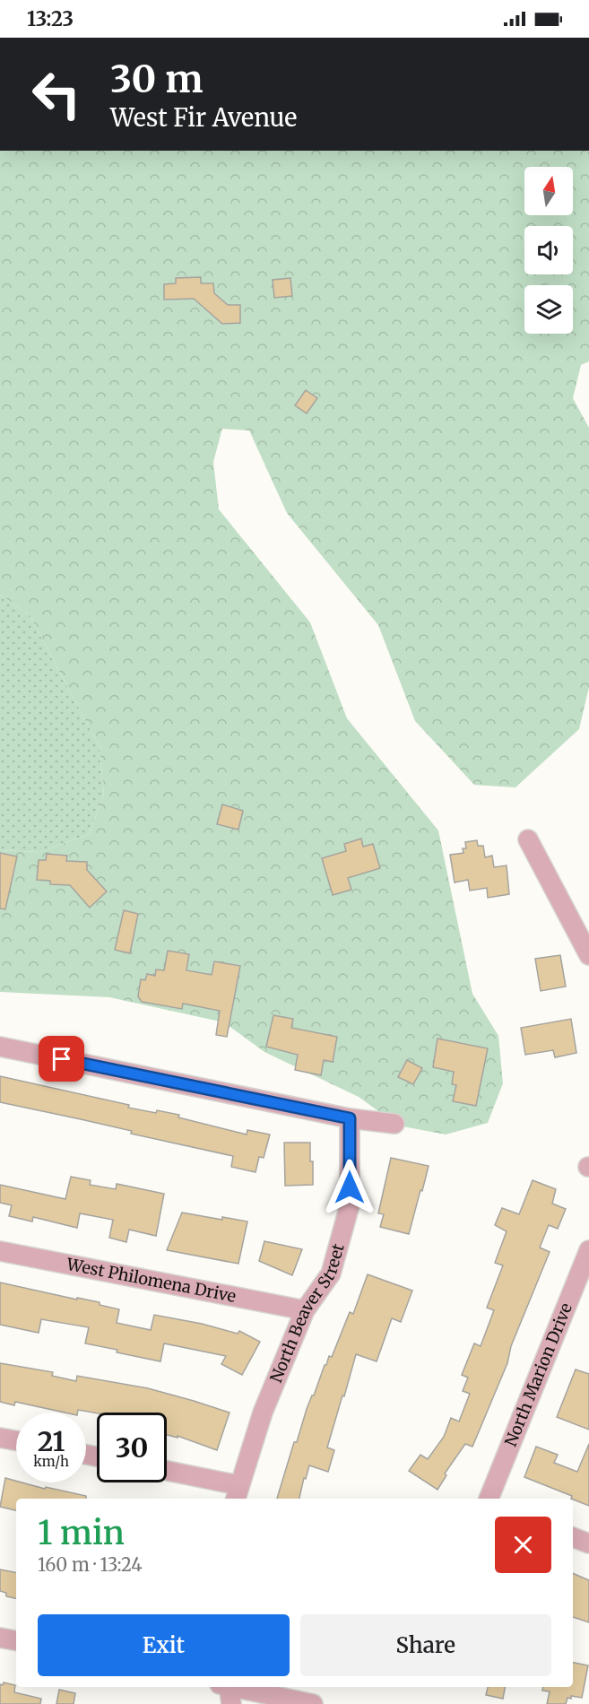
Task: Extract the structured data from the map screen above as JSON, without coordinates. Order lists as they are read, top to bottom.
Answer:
{
  "streets": {
    "street": ["West Philomena Drive", "North Beaver Street", "North Marion Drive"]
  },
  "crossings": [
    ["West Philomena Drive", "North Beaver Street"]
  ],
  "north": "top",
  "page": {
    "status": "13:23",
    "turn": ["30 m", "West Fir Avenue"],
    "speed": "21 km/h",
    "limit": "30",
    "heading": ["1 min", "160 m · 13:24"],
    "buttons": ["Exit", "Share"]
  }
}
